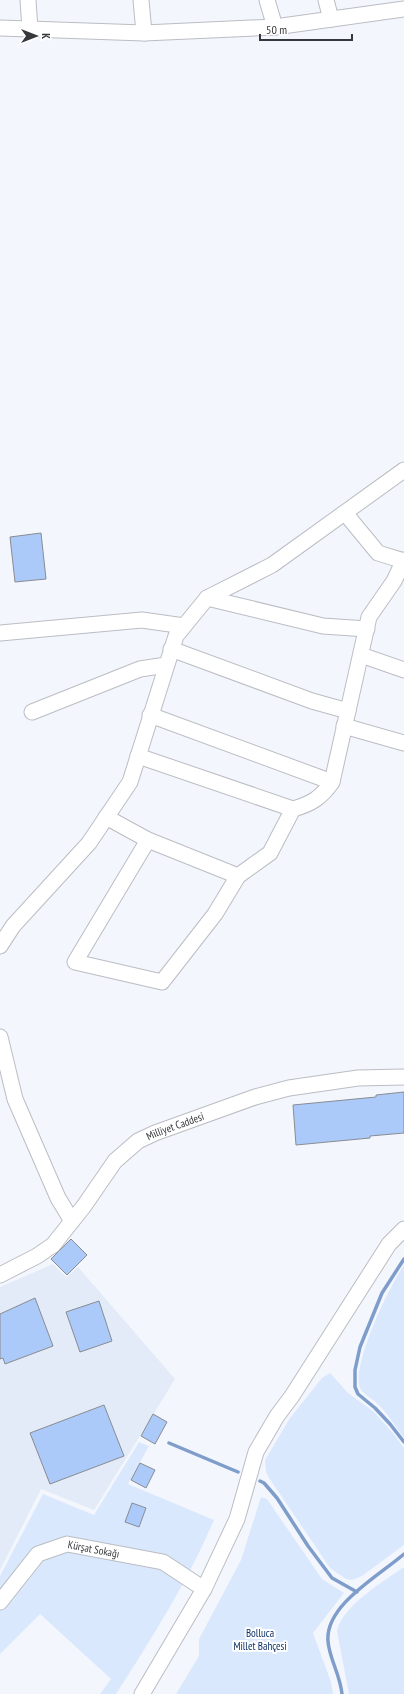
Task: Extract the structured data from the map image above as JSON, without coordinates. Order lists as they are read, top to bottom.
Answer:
{
  "streets": {
    "street": ["Milliyet Caddesi", "Kürşat Sokağı"]
  },
  "parks": ["Bolluca Millet Bahçesi"],
  "scale_bar": "50 m",
  "north": "right"
}
